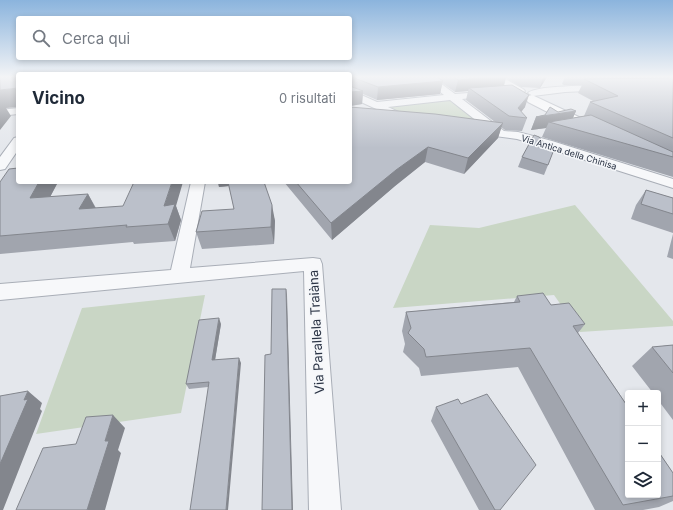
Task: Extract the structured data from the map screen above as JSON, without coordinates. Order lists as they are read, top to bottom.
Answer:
{
  "streets": {
    "street": ["Via Antica della Chinisa", "Via Parallela Traiàna"]
  },
  "page": {
    "search": "Cerca qui",
    "heading": ["Vicino", "0 risultati"],
    "map_buttons": ["+", "−"]
  }
}
